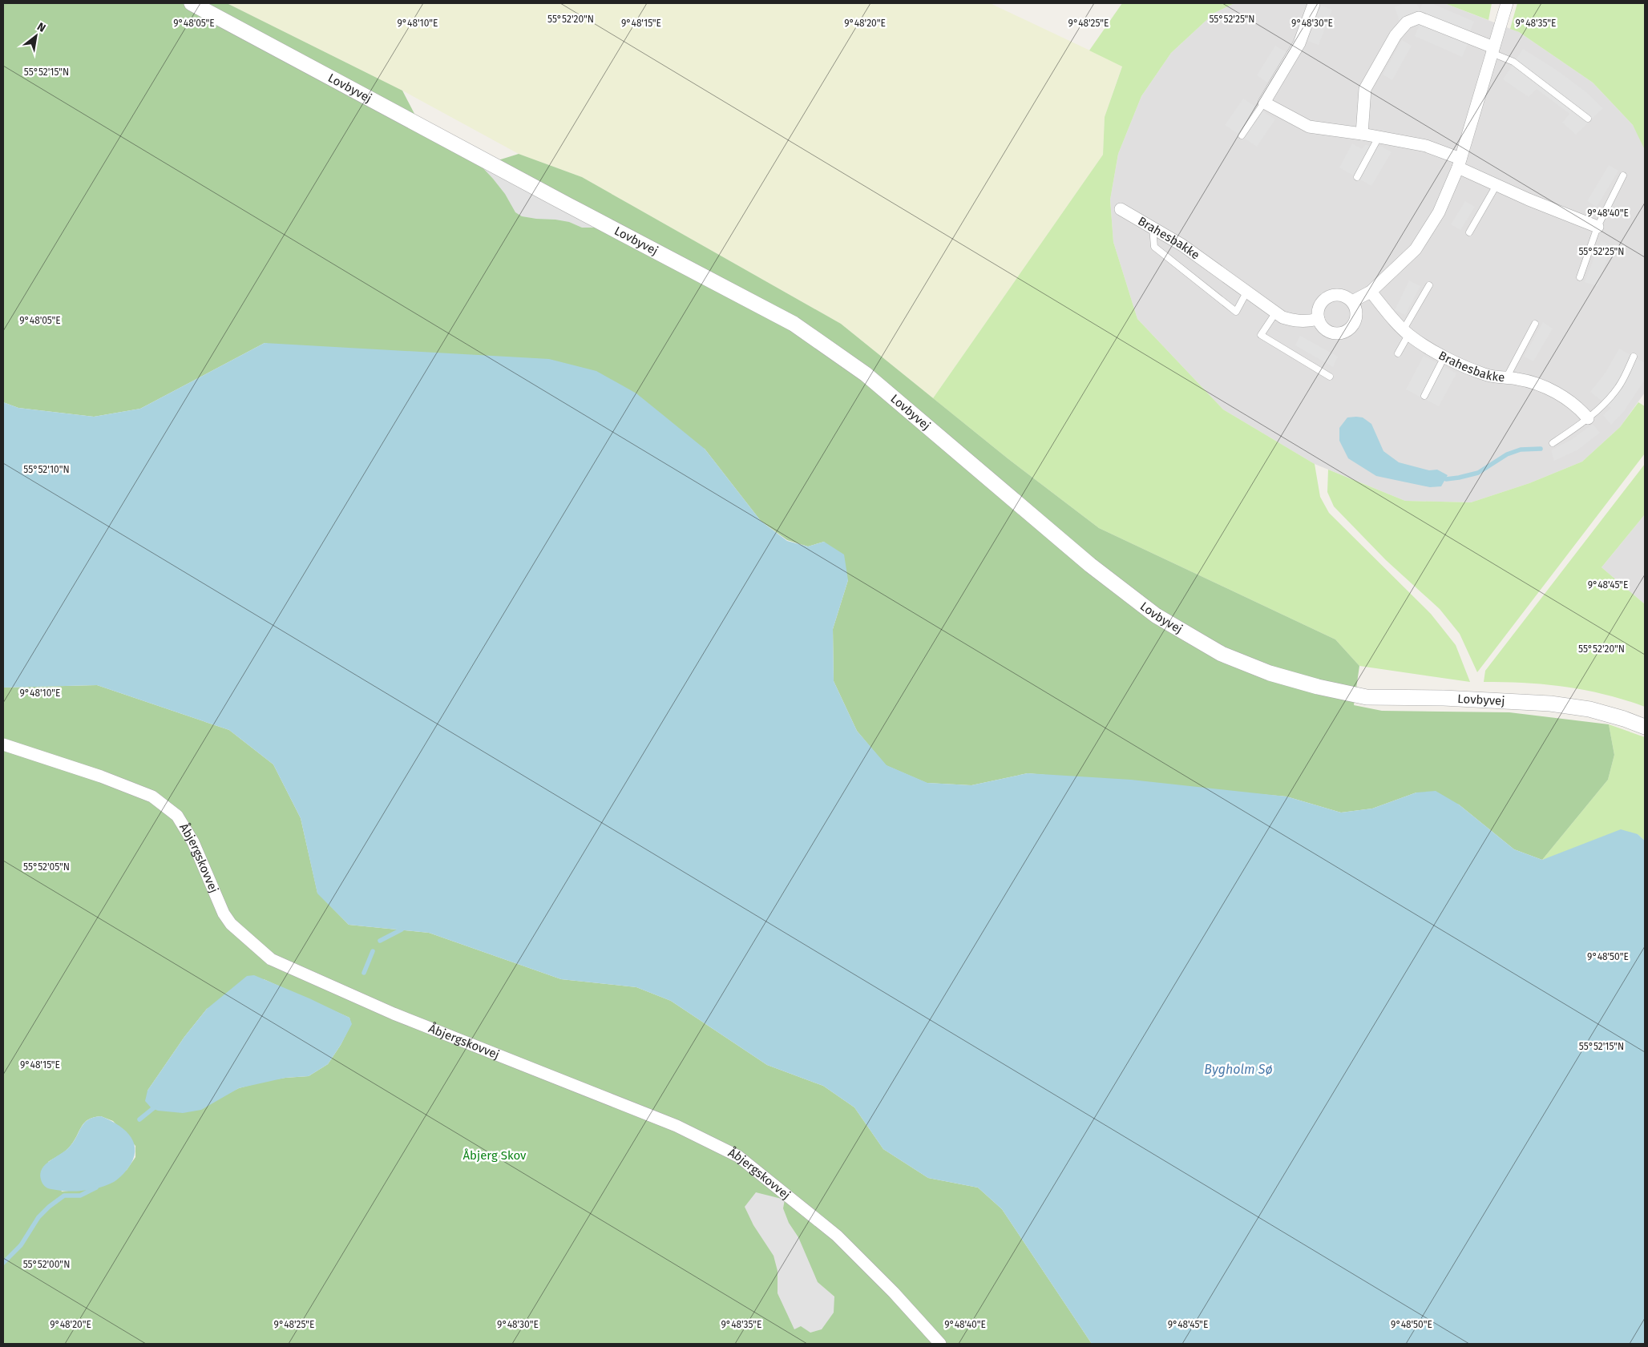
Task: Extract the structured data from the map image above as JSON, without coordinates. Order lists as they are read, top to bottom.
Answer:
{
  "streets": {
    "street": ["Lovbyvej", "Brahesbakke", "Åbjergskovvej"]
  },
  "water": ["Bygholm Sø"],
  "parks": ["Åbjerg Skov"],
  "north": "top right",
  "coordinates": [
    "55°52'20\"N",
    "55°52'25\"N",
    "9°48'05\"E",
    "9°48'10\"E",
    "9°48'15\"E",
    "9°48'20\"E",
    "9°48'25\"E",
    "9°48'30\"E",
    "9°48'35\"E",
    "55°52'15\"N",
    "9°48'40\"E",
    "55°52'10\"N",
    "9°48'45\"E",
    "55°52'05\"N",
    "9°48'50\"E",
    "55°52'00\"N"
  ]
}
